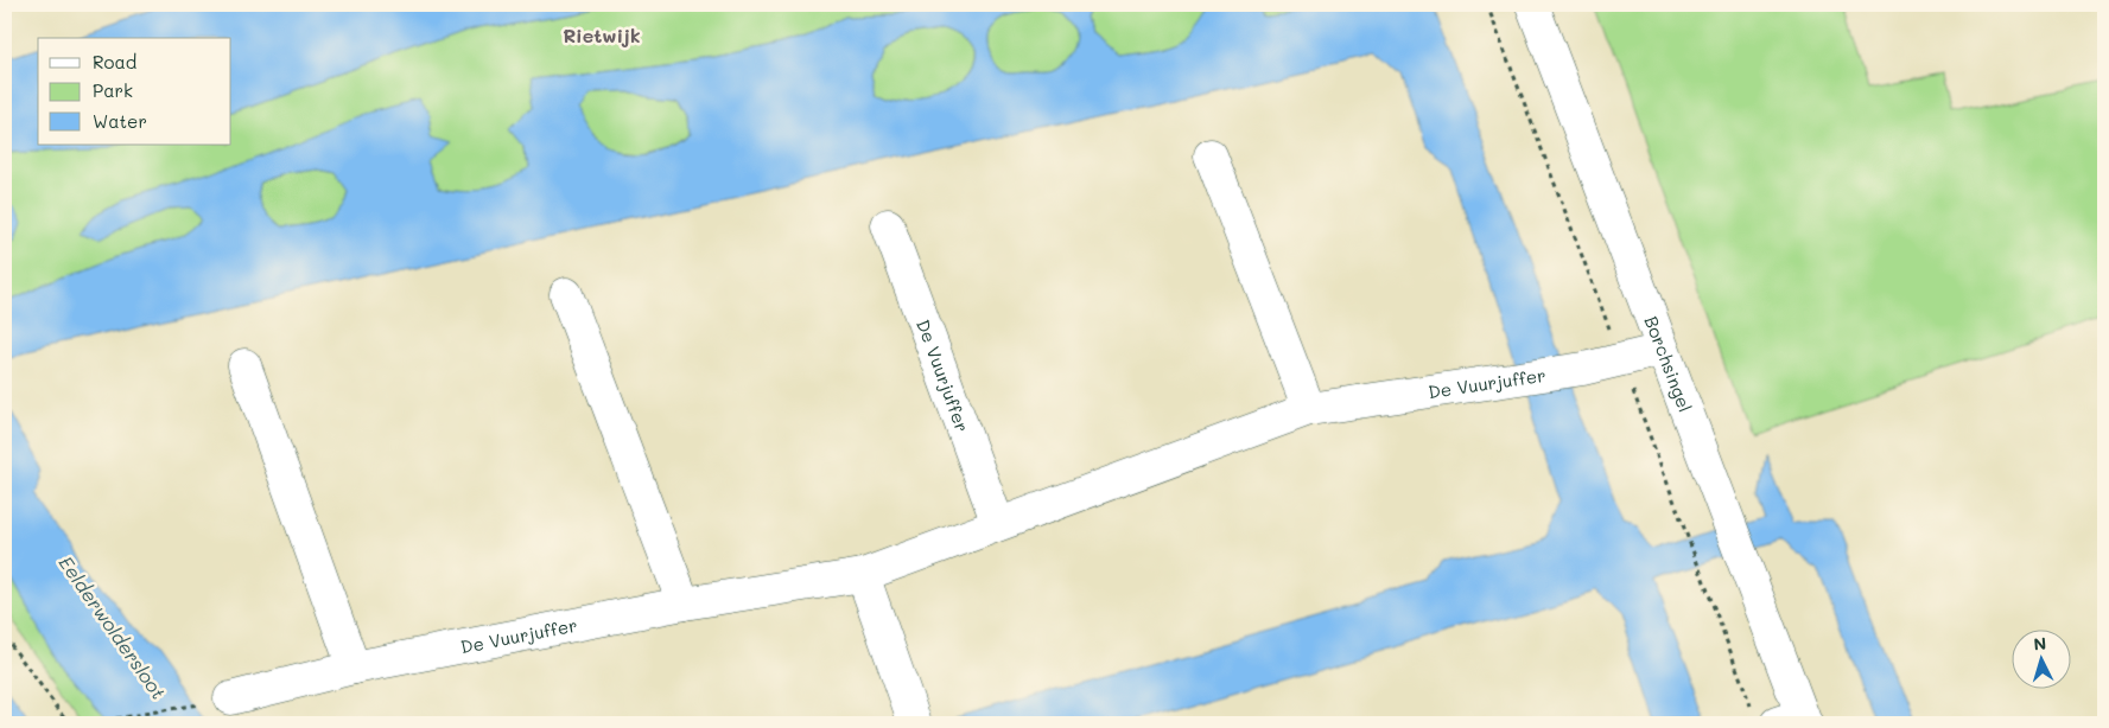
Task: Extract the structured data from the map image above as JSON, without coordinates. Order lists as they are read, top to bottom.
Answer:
{
  "streets": {
    "street": ["Borchsingel", "De Vuurjuffer"]
  },
  "crossings": [
    ["Borchsingel", "De Vuurjuffer"]
  ],
  "districts": ["Rietwijk"],
  "water": ["Eelderwoldersloot"],
  "legend": ["Road", "Park", "Water"],
  "north": "top"
}
